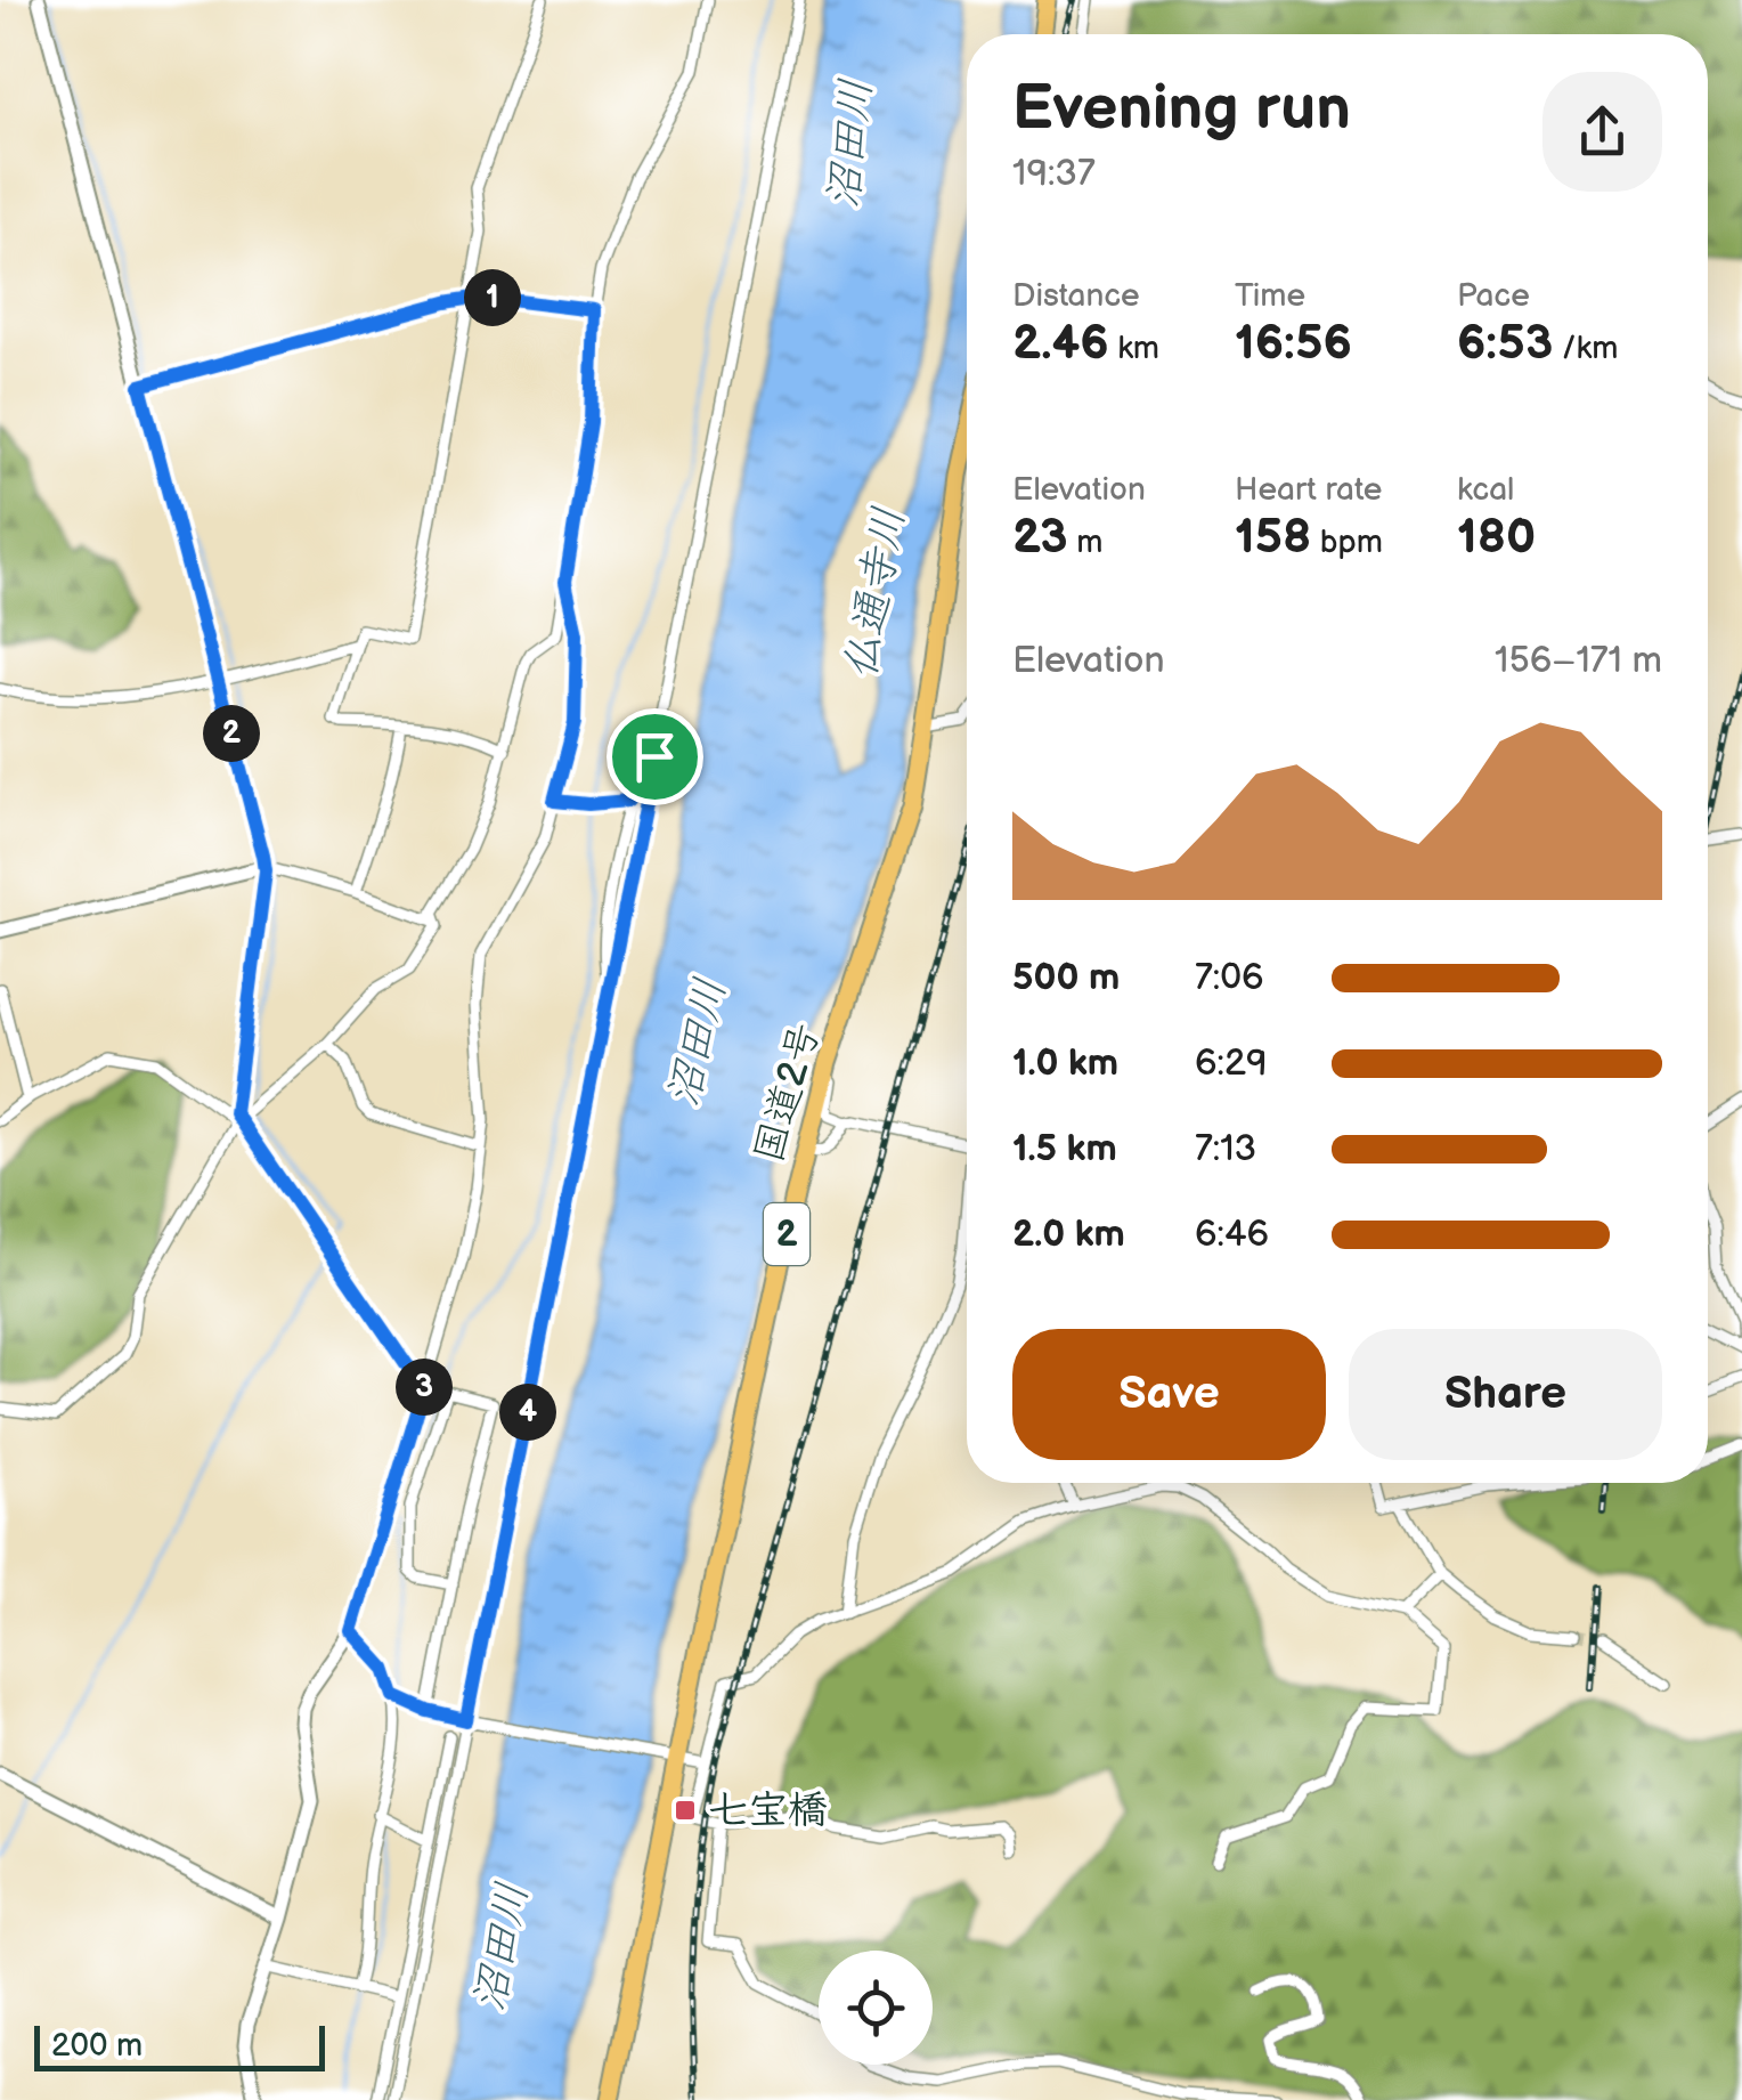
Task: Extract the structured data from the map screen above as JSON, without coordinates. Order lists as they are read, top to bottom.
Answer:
{
  "streets": {
    "highway": ["国道2号", "2"]
  },
  "water": ["沼田川", "仏通寺川"],
  "places": {
    "transit": ["七宝橋"]
  },
  "scale_bar": "200 m",
  "page": {
    "heading": ["Evening run", "19:37"],
    "stats": [
      ["Distance", "2.46 km"],
      ["Time", "16:56"],
      ["Pace", "6:53 /km"],
      ["Elevation", "23 m"],
      ["Heart rate", "158 bpm"],
      ["kcal", "180"]
    ],
    "pins": [
      "1",
      "2",
      "3",
      "4"
    ],
    "chart": ["Elevation", "156–171 m"],
    "list": [
      {
        "name": "500 m",
        "note": "7:06"
      },
      {
        "name": "1.0 km",
        "note": "6:29"
      },
      {
        "name": "1.5 km",
        "note": "7:13"
      },
      {
        "name": "2.0 km",
        "note": "6:46"
      }
    ],
    "buttons": ["Save", "Share"],
    "scale": "200 m"
  }
}
